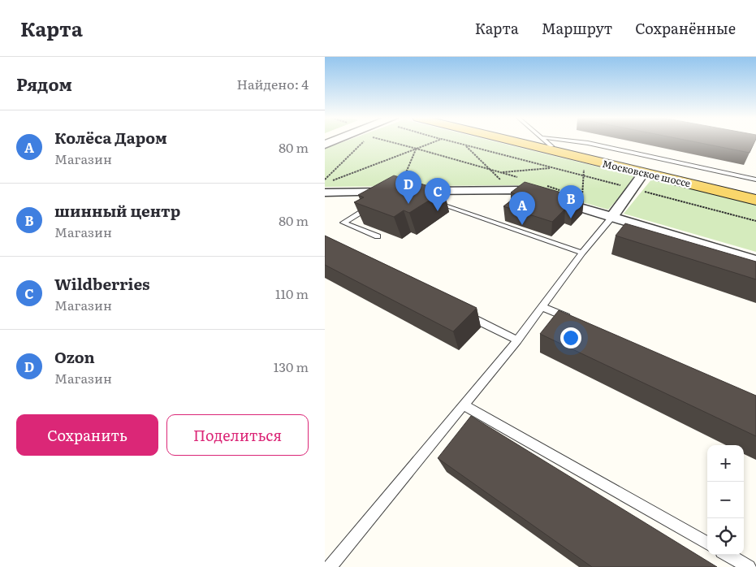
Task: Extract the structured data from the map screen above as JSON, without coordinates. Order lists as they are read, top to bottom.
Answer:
{
  "streets": {
    "main road": ["Московское шоссе"]
  },
  "page": {
    "header": "Карта",
    "nav": ["Карта", "Маршрут", "Сохранённые"],
    "heading": ["Рядом", "Найдено: 4"],
    "list": [
      {
        "mark": "A",
        "name": "Колёса Даром",
        "note": "Магазин",
        "value": "80 m"
      },
      {
        "mark": "B",
        "name": "шинный центр",
        "note": "Магазин",
        "value": "80 m"
      },
      {
        "mark": "C",
        "name": "Wildberries",
        "note": "Магазин",
        "value": "110 m"
      },
      {
        "mark": "D",
        "name": "Ozon",
        "note": "Магазин",
        "value": "130 m"
      }
    ],
    "pins": [
      "D",
      "C",
      "B",
      "A"
    ],
    "buttons": ["Сохранить", "Поделиться"],
    "map_buttons": ["+", "−"]
  }
}
